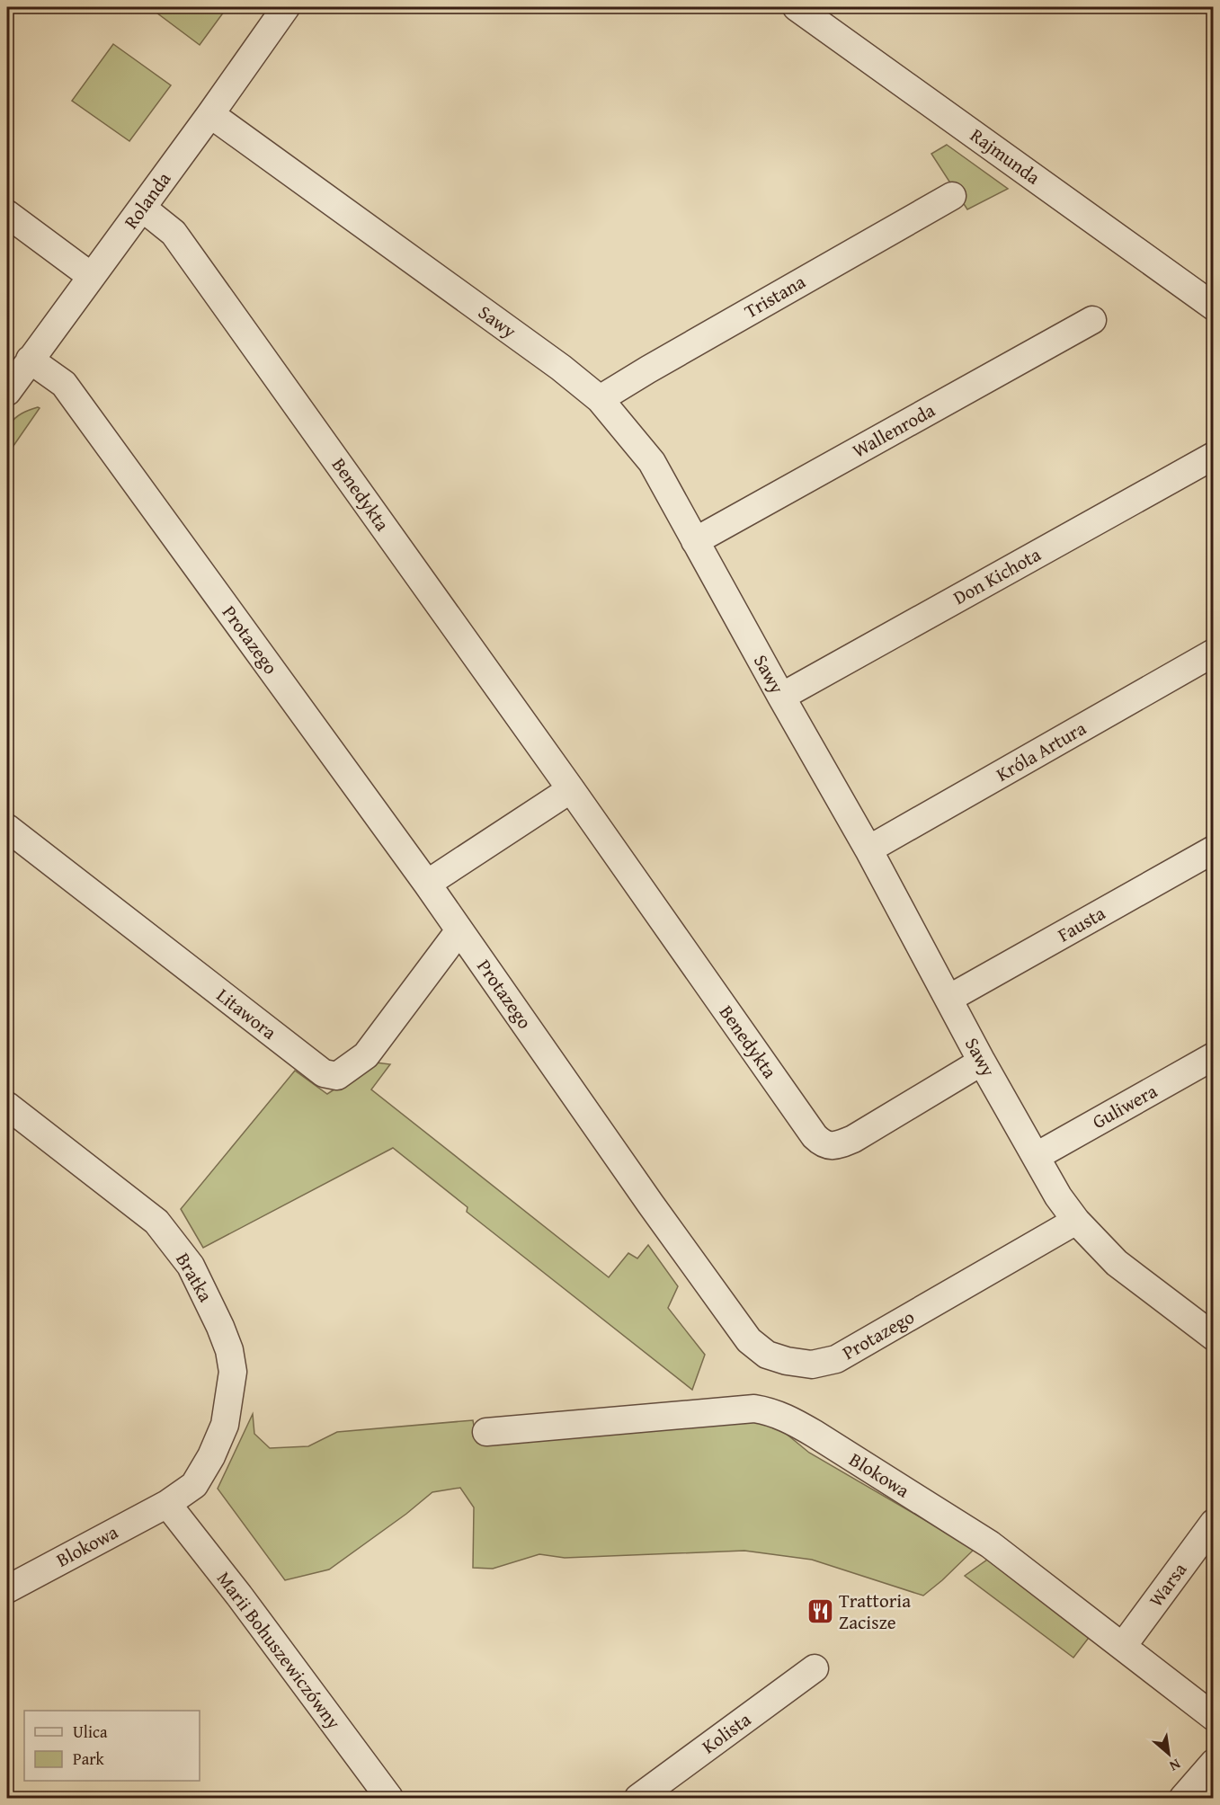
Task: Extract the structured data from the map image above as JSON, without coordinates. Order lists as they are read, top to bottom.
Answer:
{
  "streets": {
    "street": [
      "Rajmunda",
      "Rolanda",
      "Tristana",
      "Sawy",
      "Wallenroda",
      "Benedykta",
      "Don Kichota",
      "Protazego",
      "Króla Artura",
      "Fausta",
      "Litawora",
      "Guliwera",
      "Bratka",
      "Blokowa",
      "Warsa",
      "Marii Bohuszewiczówny",
      "Kolista"
    ]
  },
  "crossings": [
    ["Rolanda", "Sawy"],
    ["Rolanda", "Benedykta"],
    ["Rolanda", "Protazego"],
    ["Tristana", "Sawy"],
    ["Sawy", "Wallenroda"],
    ["Sawy", "Benedykta"],
    ["Sawy", "Don Kichota"],
    ["Sawy", "Protazego"],
    ["Sawy", "Króla Artura"],
    ["Sawy", "Fausta"],
    ["Sawy", "Guliwera"],
    ["Protazego", "Litawora"],
    ["Bratka", "Blokowa"],
    ["Bratka", "Marii Bohuszewiczówny"],
    ["Blokowa", "Warsa"],
    ["Blokowa", "Marii Bohuszewiczówny"]
  ],
  "places": {
    "restaurant": ["Trattoria Zacisze"]
  },
  "legend": ["Ulica", "Park"],
  "north": "bottom right"
}
